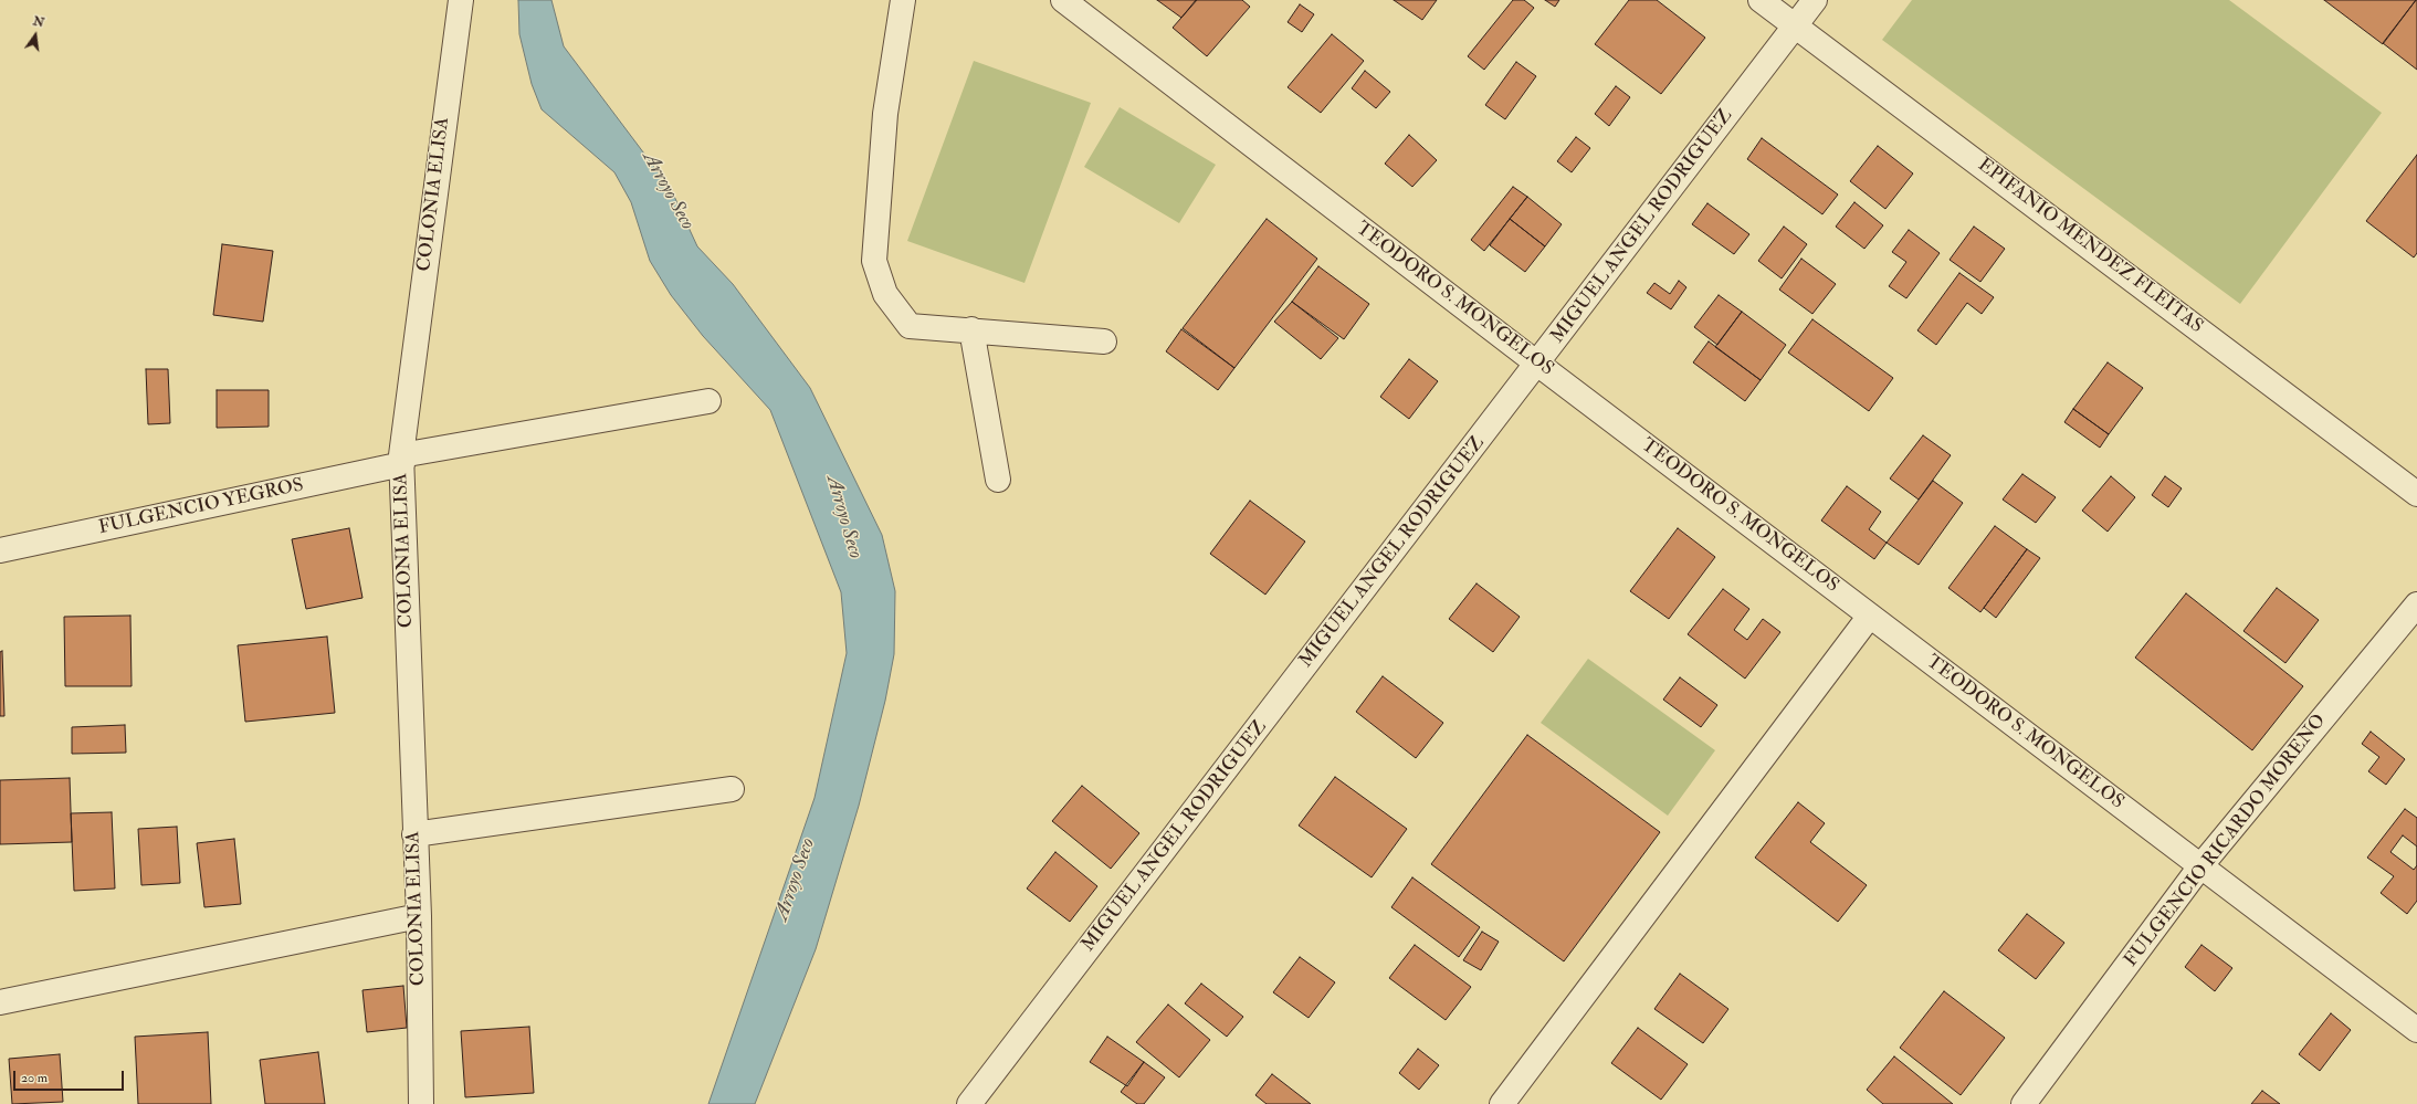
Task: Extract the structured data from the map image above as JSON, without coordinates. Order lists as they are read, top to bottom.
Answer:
{
  "streets": {
    "street": [
      "COLONIA ELISA",
      "MIGUEL ANGEL RODRIGUEZ",
      "EPIFANIO MENDEZ FLEITAS",
      "TEODORO S. MONGELOS",
      "FULGENCIO YEGROS",
      "FULGENCIO RICARDO MORENO"
    ]
  },
  "crossings": [
    ["COLONIA ELISA", "FULGENCIO YEGROS"],
    ["MIGUEL ANGEL RODRIGUEZ", "EPIFANIO MENDEZ FLEITAS"],
    ["MIGUEL ANGEL RODRIGUEZ", "TEODORO S. MONGELOS"],
    ["TEODORO S. MONGELOS", "FULGENCIO RICARDO MORENO"]
  ],
  "water": ["Arroyo Seco"],
  "scale_bar": "20 m",
  "north": "top"
}
